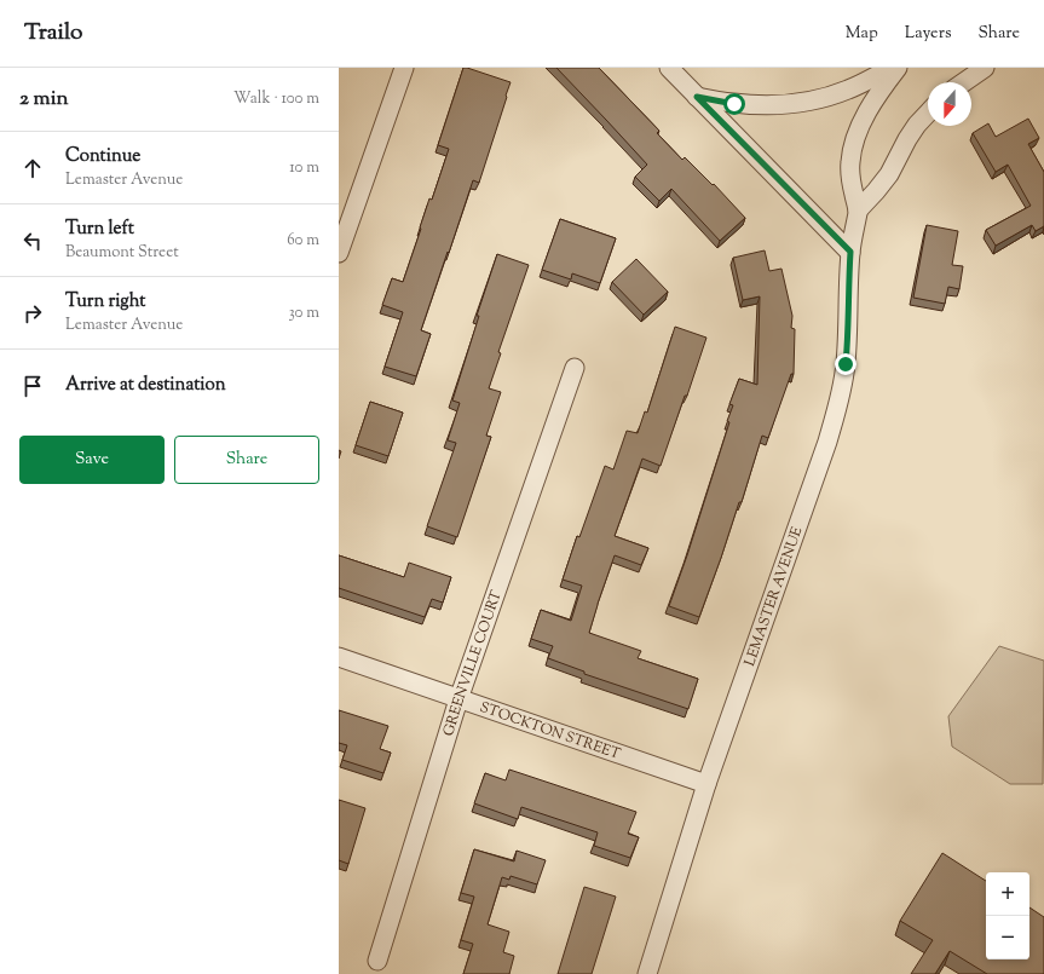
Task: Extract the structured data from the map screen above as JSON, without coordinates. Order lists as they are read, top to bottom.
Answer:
{
  "streets": {
    "street": ["LEMASTER AVENUE", "GREENVILLE COURT", "STOCKTON STREET"]
  },
  "crossings": [
    ["LEMASTER AVENUE", "STOCKTON STREET"],
    ["GREENVILLE COURT", "STOCKTON STREET"]
  ],
  "north": "bottom",
  "page": {
    "header": "Trailo",
    "nav": ["Map", "Layers", "Share"],
    "heading": ["2 min", "Walk · 100 m"],
    "list": [
      ["Continue", "Lemaster Avenue", "10 m"],
      ["Turn left", "Beaumont Street", "60 m"],
      ["Turn right", "Lemaster Avenue", "30 m"],
      "Arrive at destination"
    ],
    "buttons": ["Save", "Share"],
    "map_buttons": ["+", "−"]
  }
}
